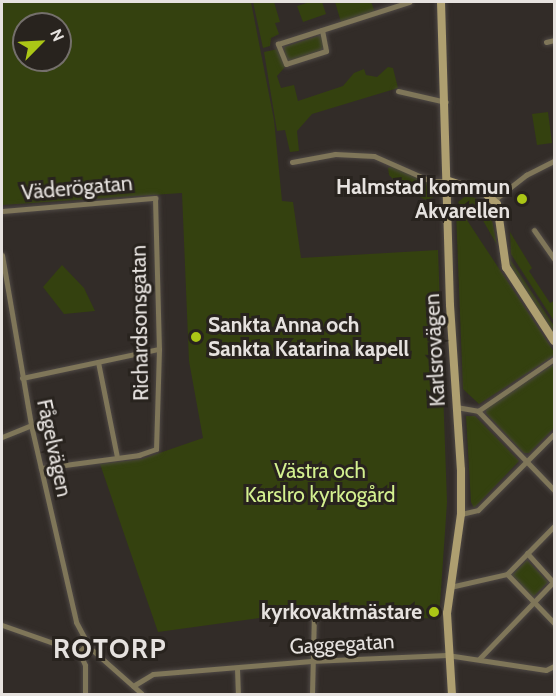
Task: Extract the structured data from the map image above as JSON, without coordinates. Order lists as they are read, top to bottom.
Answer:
{
  "streets": {
    "street": [
      "Väderögatan",
      "Richardsonsgatan",
      "Karlsrovägen",
      "Fågelvägen",
      "Gaggegatan"
    ]
  },
  "crossings": [
    ["Väderögatan", "Richardsonsgatan"],
    ["Karlsrovägen", "Gaggegatan"]
  ],
  "districts": ["ROTORP"],
  "parks": ["Västra och Karslro kyrkogård"],
  "places": ["Halmstad kommun Akvarellen", "Sankta Anna och Sankta Katarina kapell", "kyrkovaktmästare"],
  "north": "top right"
}
